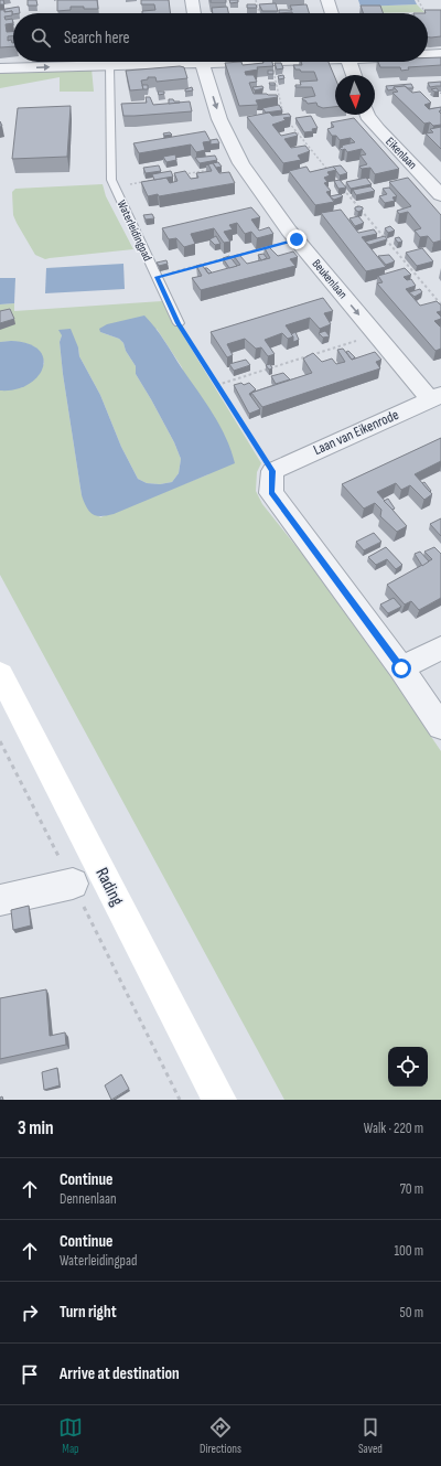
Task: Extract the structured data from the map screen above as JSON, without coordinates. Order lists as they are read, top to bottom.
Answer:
{
  "streets": {
    "main road": ["Rading"],
    "street": ["Eikenlaan", "Beukenlaan", "Laan van Eikenrode"],
    "lane": ["Waterleidingpad"]
  },
  "crossings": [
    ["Beukenlaan", "Laan van Eikenrode"]
  ],
  "one_way": ["Beukenlaan"],
  "north": "bottom",
  "page": {
    "search": "Search here",
    "heading": ["3 min", "Walk · 220 m"],
    "list": [
      ["Continue", "Dennenlaan", "70 m"],
      ["Continue", "Waterleidingpad", "100 m"],
      ["Turn right", "50 m"],
      "Arrive at destination"
    ],
    "nav": ["Map", "Directions", "Saved"]
  }
}
